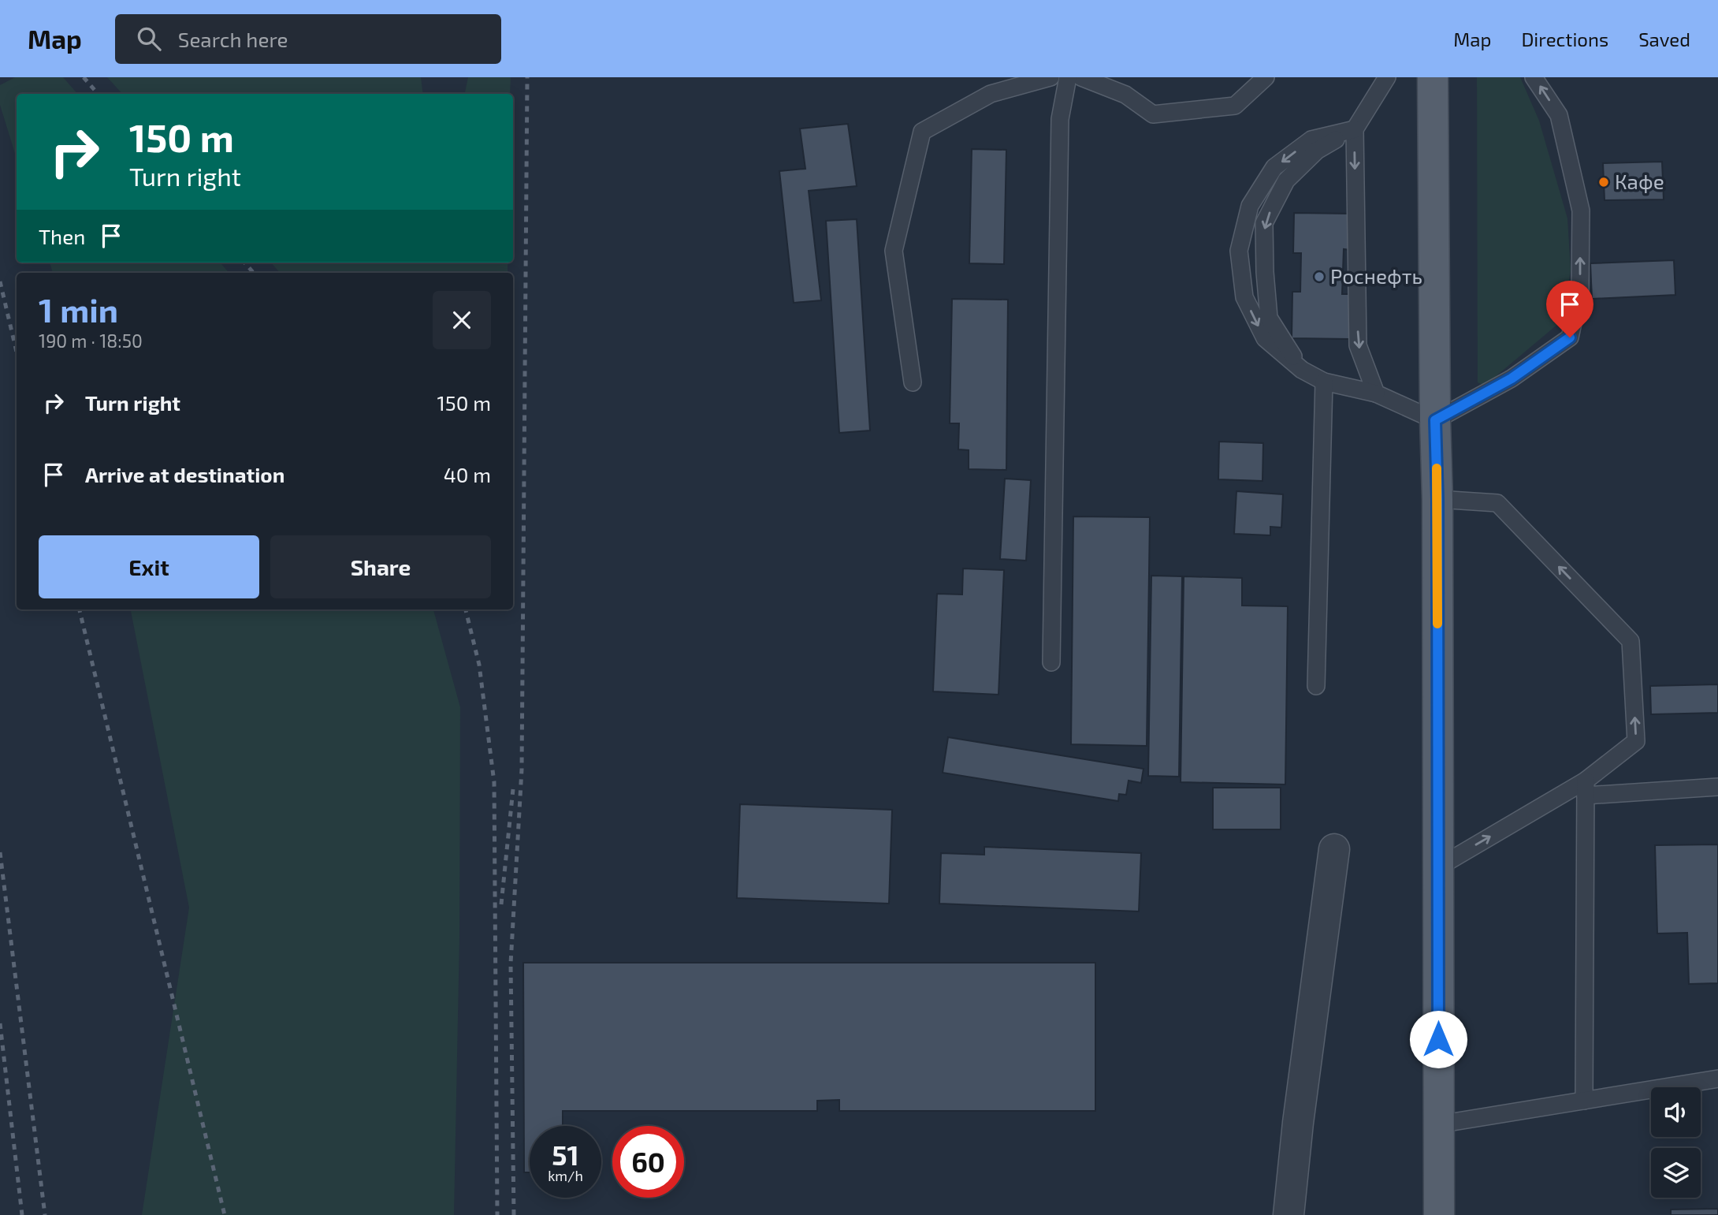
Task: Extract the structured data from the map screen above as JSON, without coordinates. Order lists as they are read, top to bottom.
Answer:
{
  "places": ["Кафе", "Роснефть"],
  "page": {
    "header": "Map",
    "search": "Search here",
    "nav": ["Map", "Directions", "Saved"],
    "turn": ["150 m", "Turn right"],
    "then": "Then",
    "heading": ["1 min", "190 m · 18:50"],
    "list": [
      {
        "name": "Turn right",
        "value": "150 m"
      },
      {
        "name": "Arrive at destination",
        "value": "40 m"
      }
    ],
    "buttons": ["Exit", "Share"],
    "speed": "51 km/h",
    "limit": "60"
  }
}
